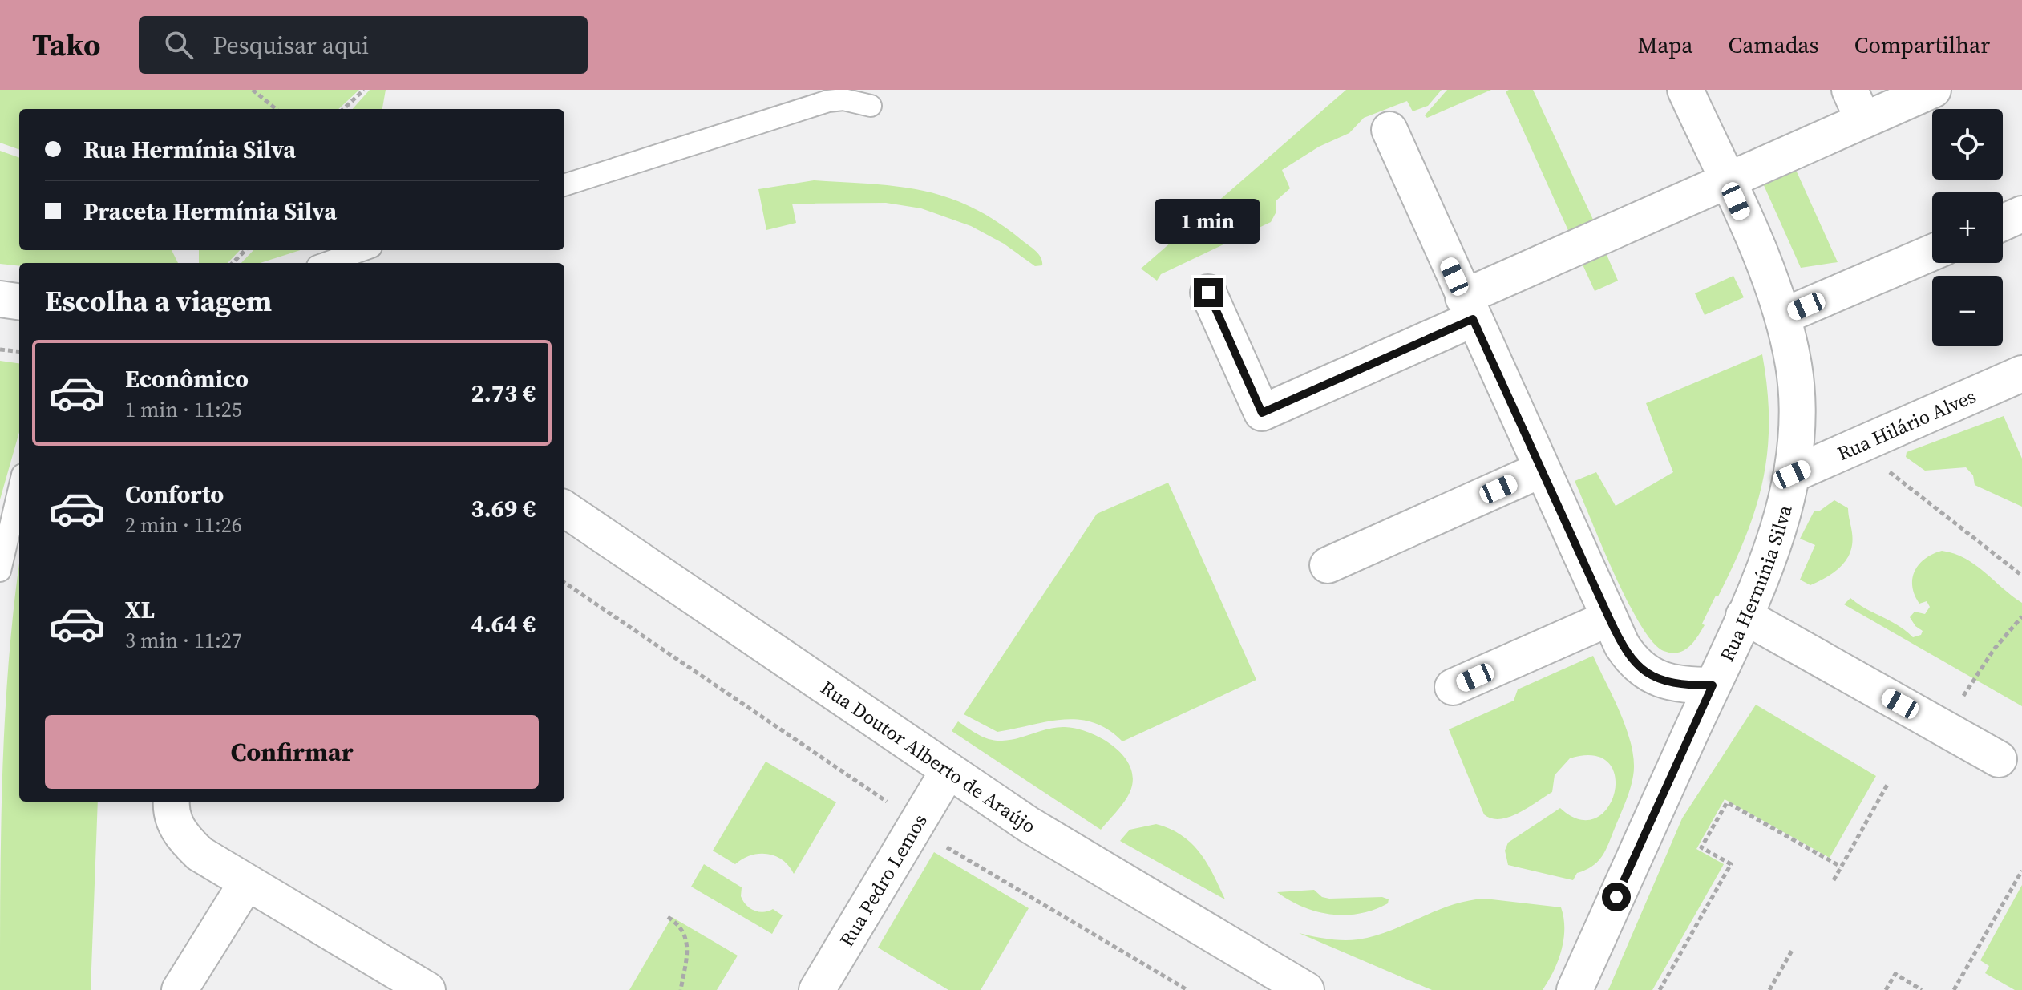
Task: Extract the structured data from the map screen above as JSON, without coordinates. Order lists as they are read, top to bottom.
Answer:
{
  "streets": {
    "street": [
      "Rua Hilário Alves",
      "Rua Hermínia Silva",
      "Rua Doutor Alberto de Araújo",
      "Rua Pedro Lemos"
    ]
  },
  "crossings": [
    ["Rua Hilário Alves", "Rua Hermínia Silva"],
    ["Rua Doutor Alberto de Araújo", "Rua Pedro Lemos"]
  ],
  "page": {
    "header": "Tako",
    "search": "Pesquisar aqui",
    "nav": ["Mapa", "Camadas", "Compartilhar"],
    "map_buttons": ["+", "−"],
    "banner": ["Rua Hermínia Silva", "Praceta Hermínia Silva"],
    "bubble": "1 min",
    "heading": "Escolha a viagem",
    "list": [
      {
        "name": "Econômico",
        "note": "1 min · 11:25",
        "value": "2.73 €"
      },
      {
        "name": "Conforto",
        "note": "2 min · 11:26",
        "value": "3.69 €"
      },
      {
        "name": "XL",
        "note": "3 min · 11:27",
        "value": "4.64 €"
      }
    ],
    "buttons": "Confirmar"
  }
}
